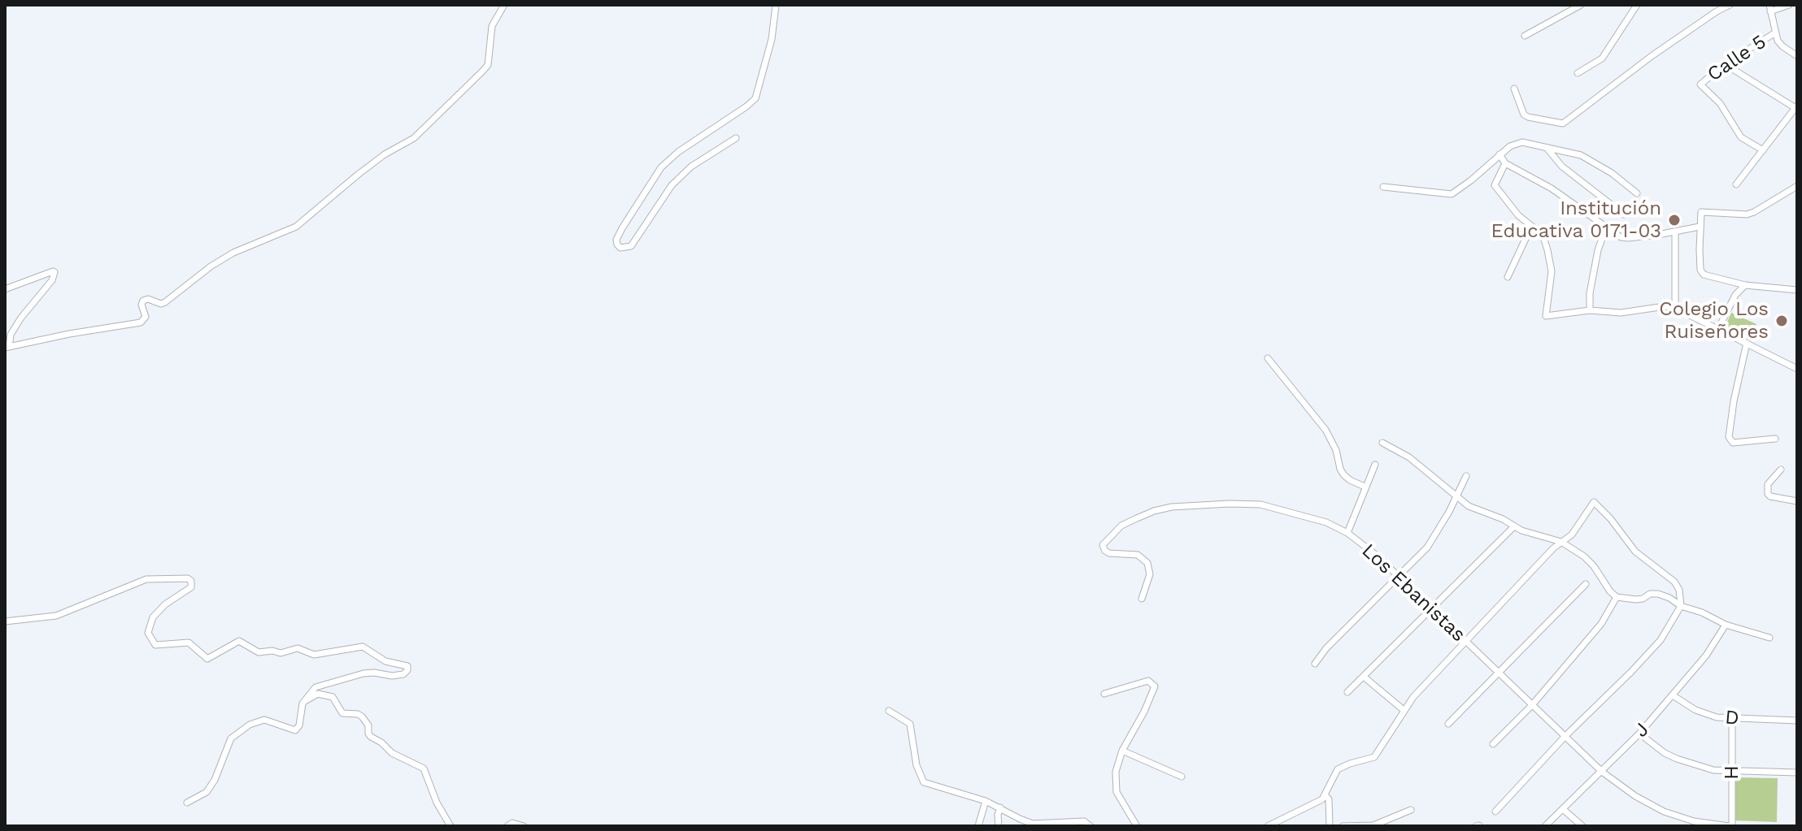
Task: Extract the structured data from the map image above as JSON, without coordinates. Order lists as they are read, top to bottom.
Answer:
{
  "streets": {
    "street": [
      "Calle 5",
      "Los Ebanistas",
      "D",
      "J",
      "H"
    ]
  },
  "crossings": [
    ["Los Ebanistas", "J"],
    ["Los Ebanistas", "H"],
    ["D", "J"],
    ["D", "H"]
  ],
  "places": ["Institución Educativa 0171-03", "Colegio Los Ruiseñores"]
}
